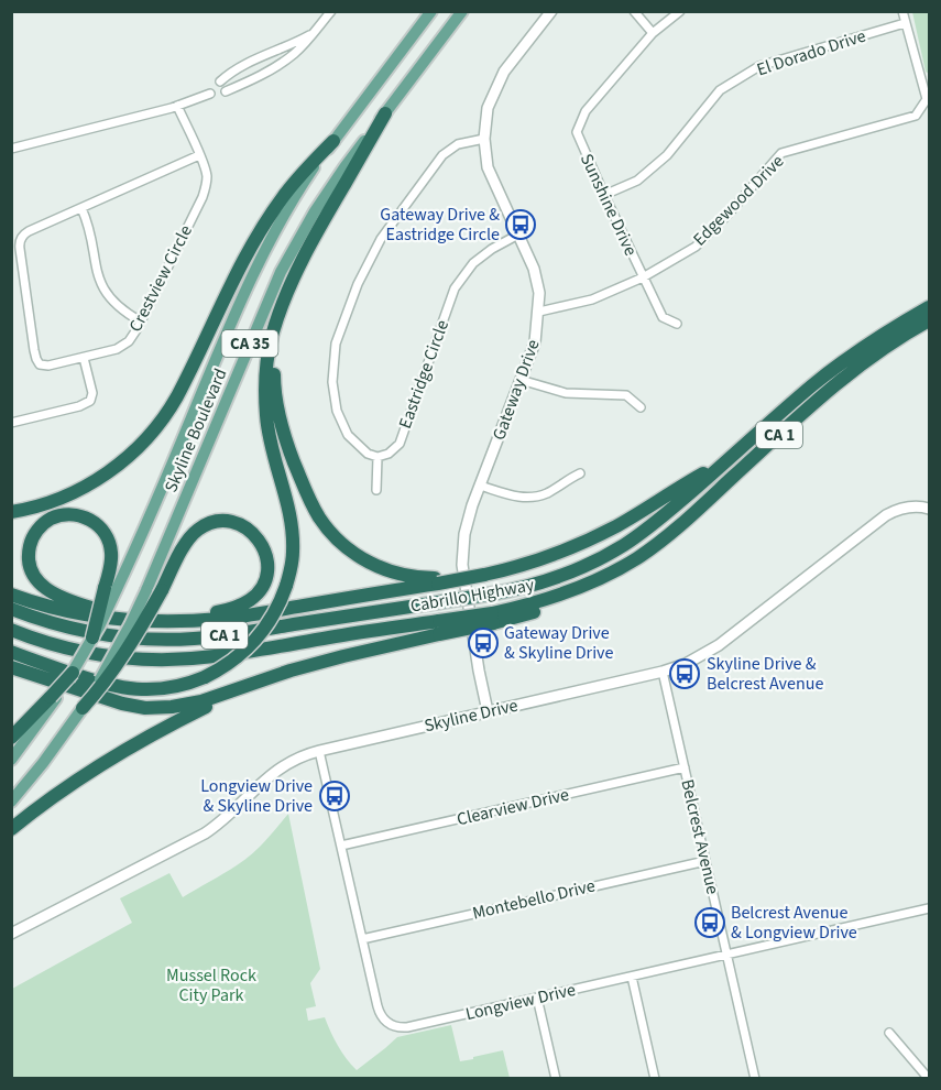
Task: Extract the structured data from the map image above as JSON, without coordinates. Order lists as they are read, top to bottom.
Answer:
{
  "streets": {
    "highway": ["CA 1", "Cabrillo Highway"],
    "main road": ["CA 35", "Skyline Boulevard"],
    "street": [
      "El Dorado Drive",
      "Edgewood Drive",
      "Sunshine Drive",
      "Crestview Circle",
      "Eastridge Circle",
      "Gateway Drive",
      "Skyline Drive",
      "Clearview Drive",
      "Belcrest Avenue",
      "Montebello Drive",
      "Longview Drive"
    ]
  },
  "crossings": [
    ["El Dorado Drive", "Edgewood Drive"],
    ["El Dorado Drive", "Sunshine Drive"],
    ["Edgewood Drive", "Sunshine Drive"],
    ["Edgewood Drive", "Gateway Drive"],
    ["Eastridge Circle", "Gateway Drive"],
    ["Gateway Drive", "Skyline Drive"],
    ["CA 1", "Cabrillo Highway"],
    ["Skyline Drive", "Belcrest Avenue"],
    ["Skyline Drive", "Longview Drive"],
    ["Clearview Drive", "Belcrest Avenue"],
    ["Clearview Drive", "Longview Drive"],
    ["Belcrest Avenue", "Montebello Drive"],
    ["Belcrest Avenue", "Longview Drive"],
    ["Montebello Drive", "Longview Drive"]
  ],
  "parks": ["Mussel Rock City Park"],
  "places": {
    "bus stop": [
      "Gateway Drive & Eastridge Circle",
      "Gateway Drive & Skyline Drive",
      "Skyline Drive & Belcrest Avenue",
      "Longview Drive & Skyline Drive",
      "Belcrest Avenue & Longview Drive"
    ]
  }
}
